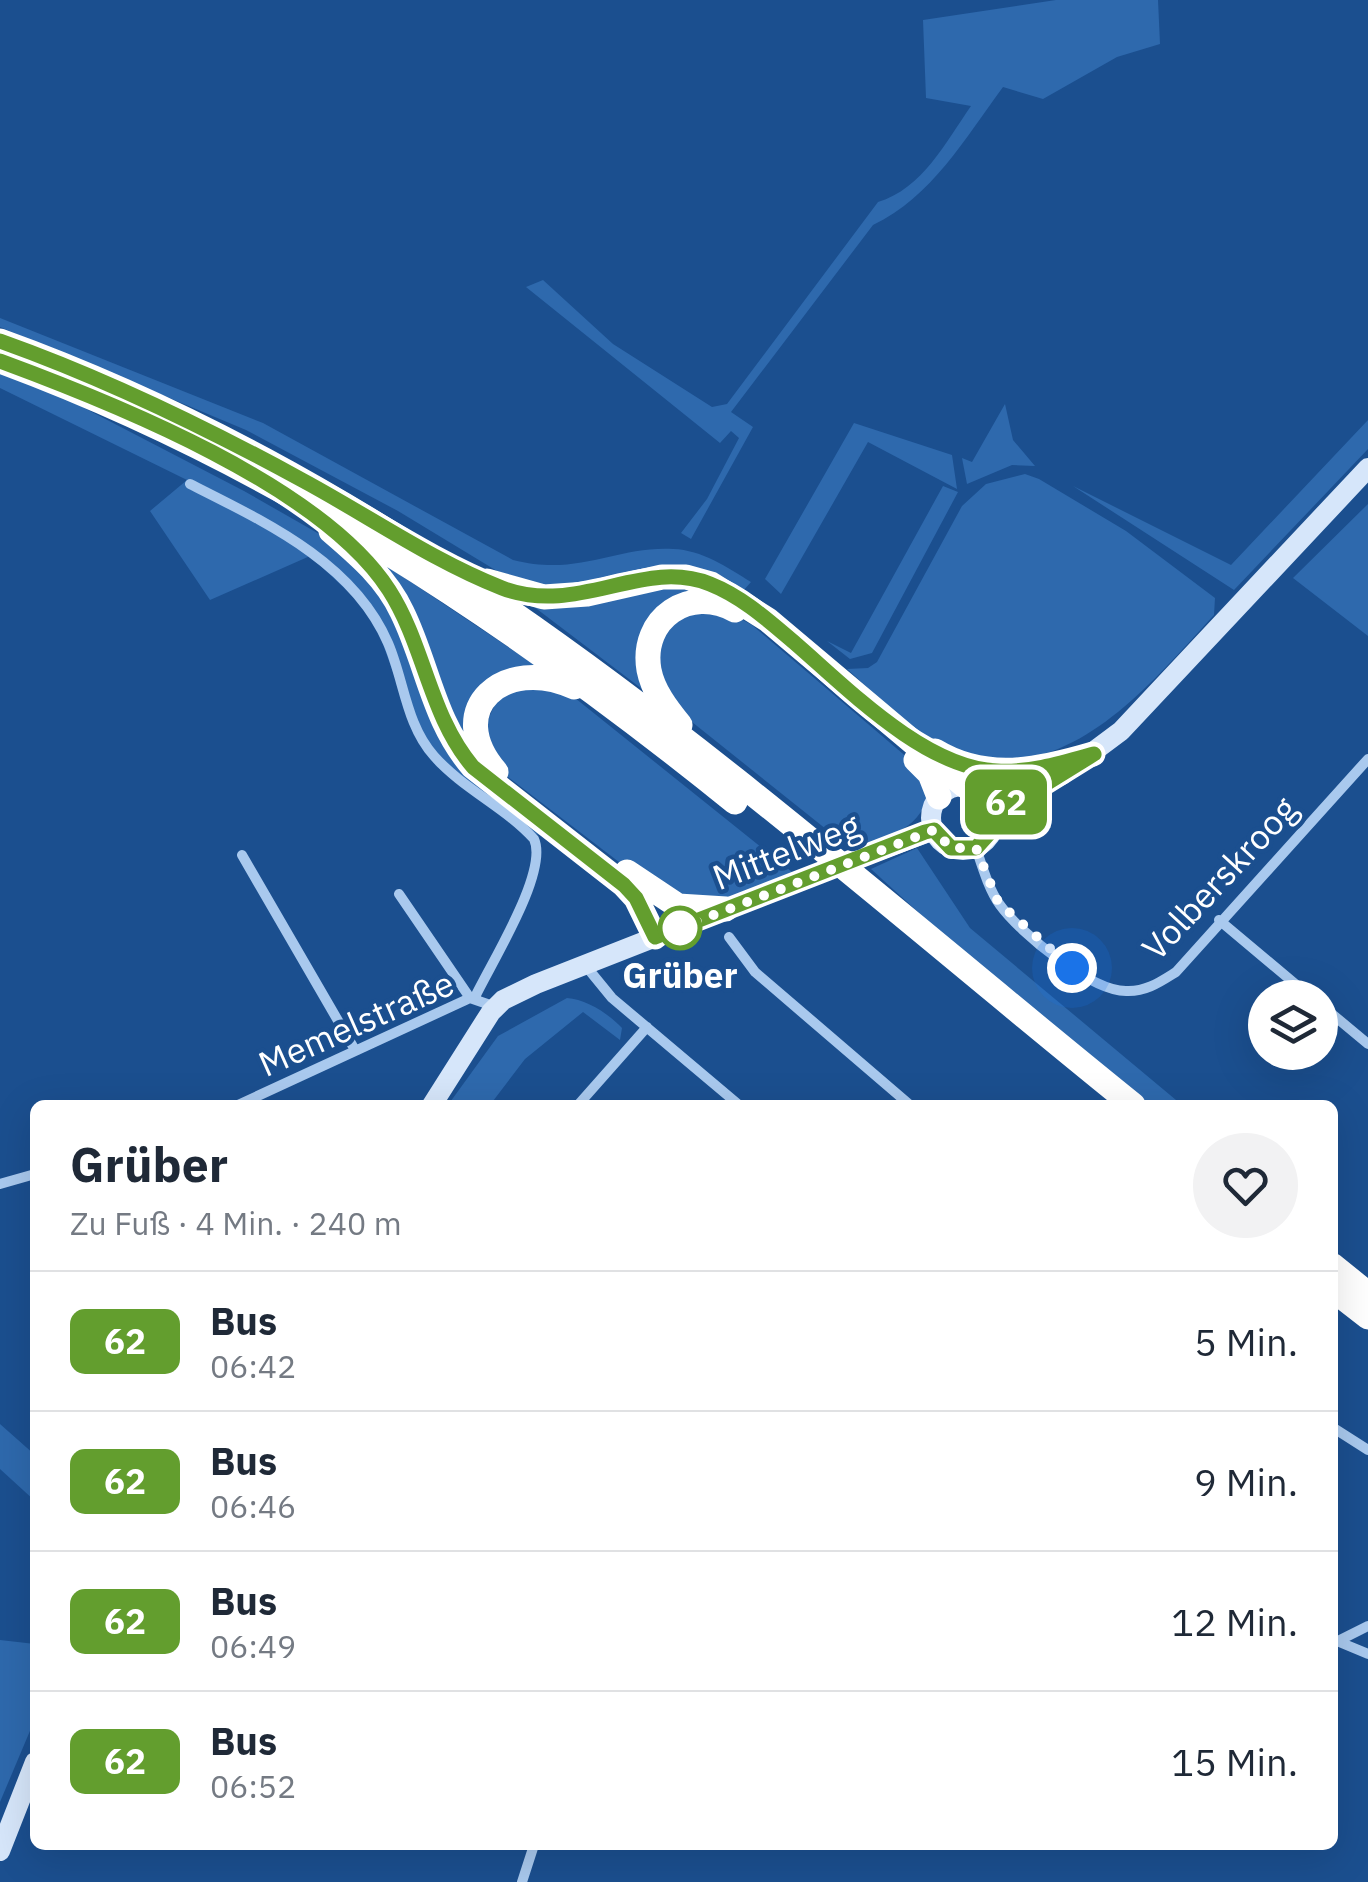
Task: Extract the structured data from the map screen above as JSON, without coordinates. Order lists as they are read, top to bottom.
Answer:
{
  "streets": {
    "main road": ["Mittelweg"],
    "street": ["Volberskroog", "Memelstraße"]
  },
  "crossings": [
    ["Mittelweg", "Volberskroog"],
    ["Mittelweg", "Memelstraße"]
  ],
  "places": ["Grüber"],
  "lines": ["bus line 62"],
  "page": {
    "on_map": "62",
    "heading": ["Grüber", "Zu Fuß · 4 Min. · 240 m"],
    "list": [
      {
        "mark": "62",
        "name": "Bus",
        "note": "06:42",
        "value": "5 Min."
      },
      {
        "mark": "62",
        "name": "Bus",
        "note": "06:46",
        "value": "9 Min."
      },
      {
        "mark": "62",
        "name": "Bus",
        "note": "06:49",
        "value": "12 Min."
      },
      {
        "mark": "62",
        "name": "Bus",
        "note": "06:52",
        "value": "15 Min."
      }
    ]
  }
}
